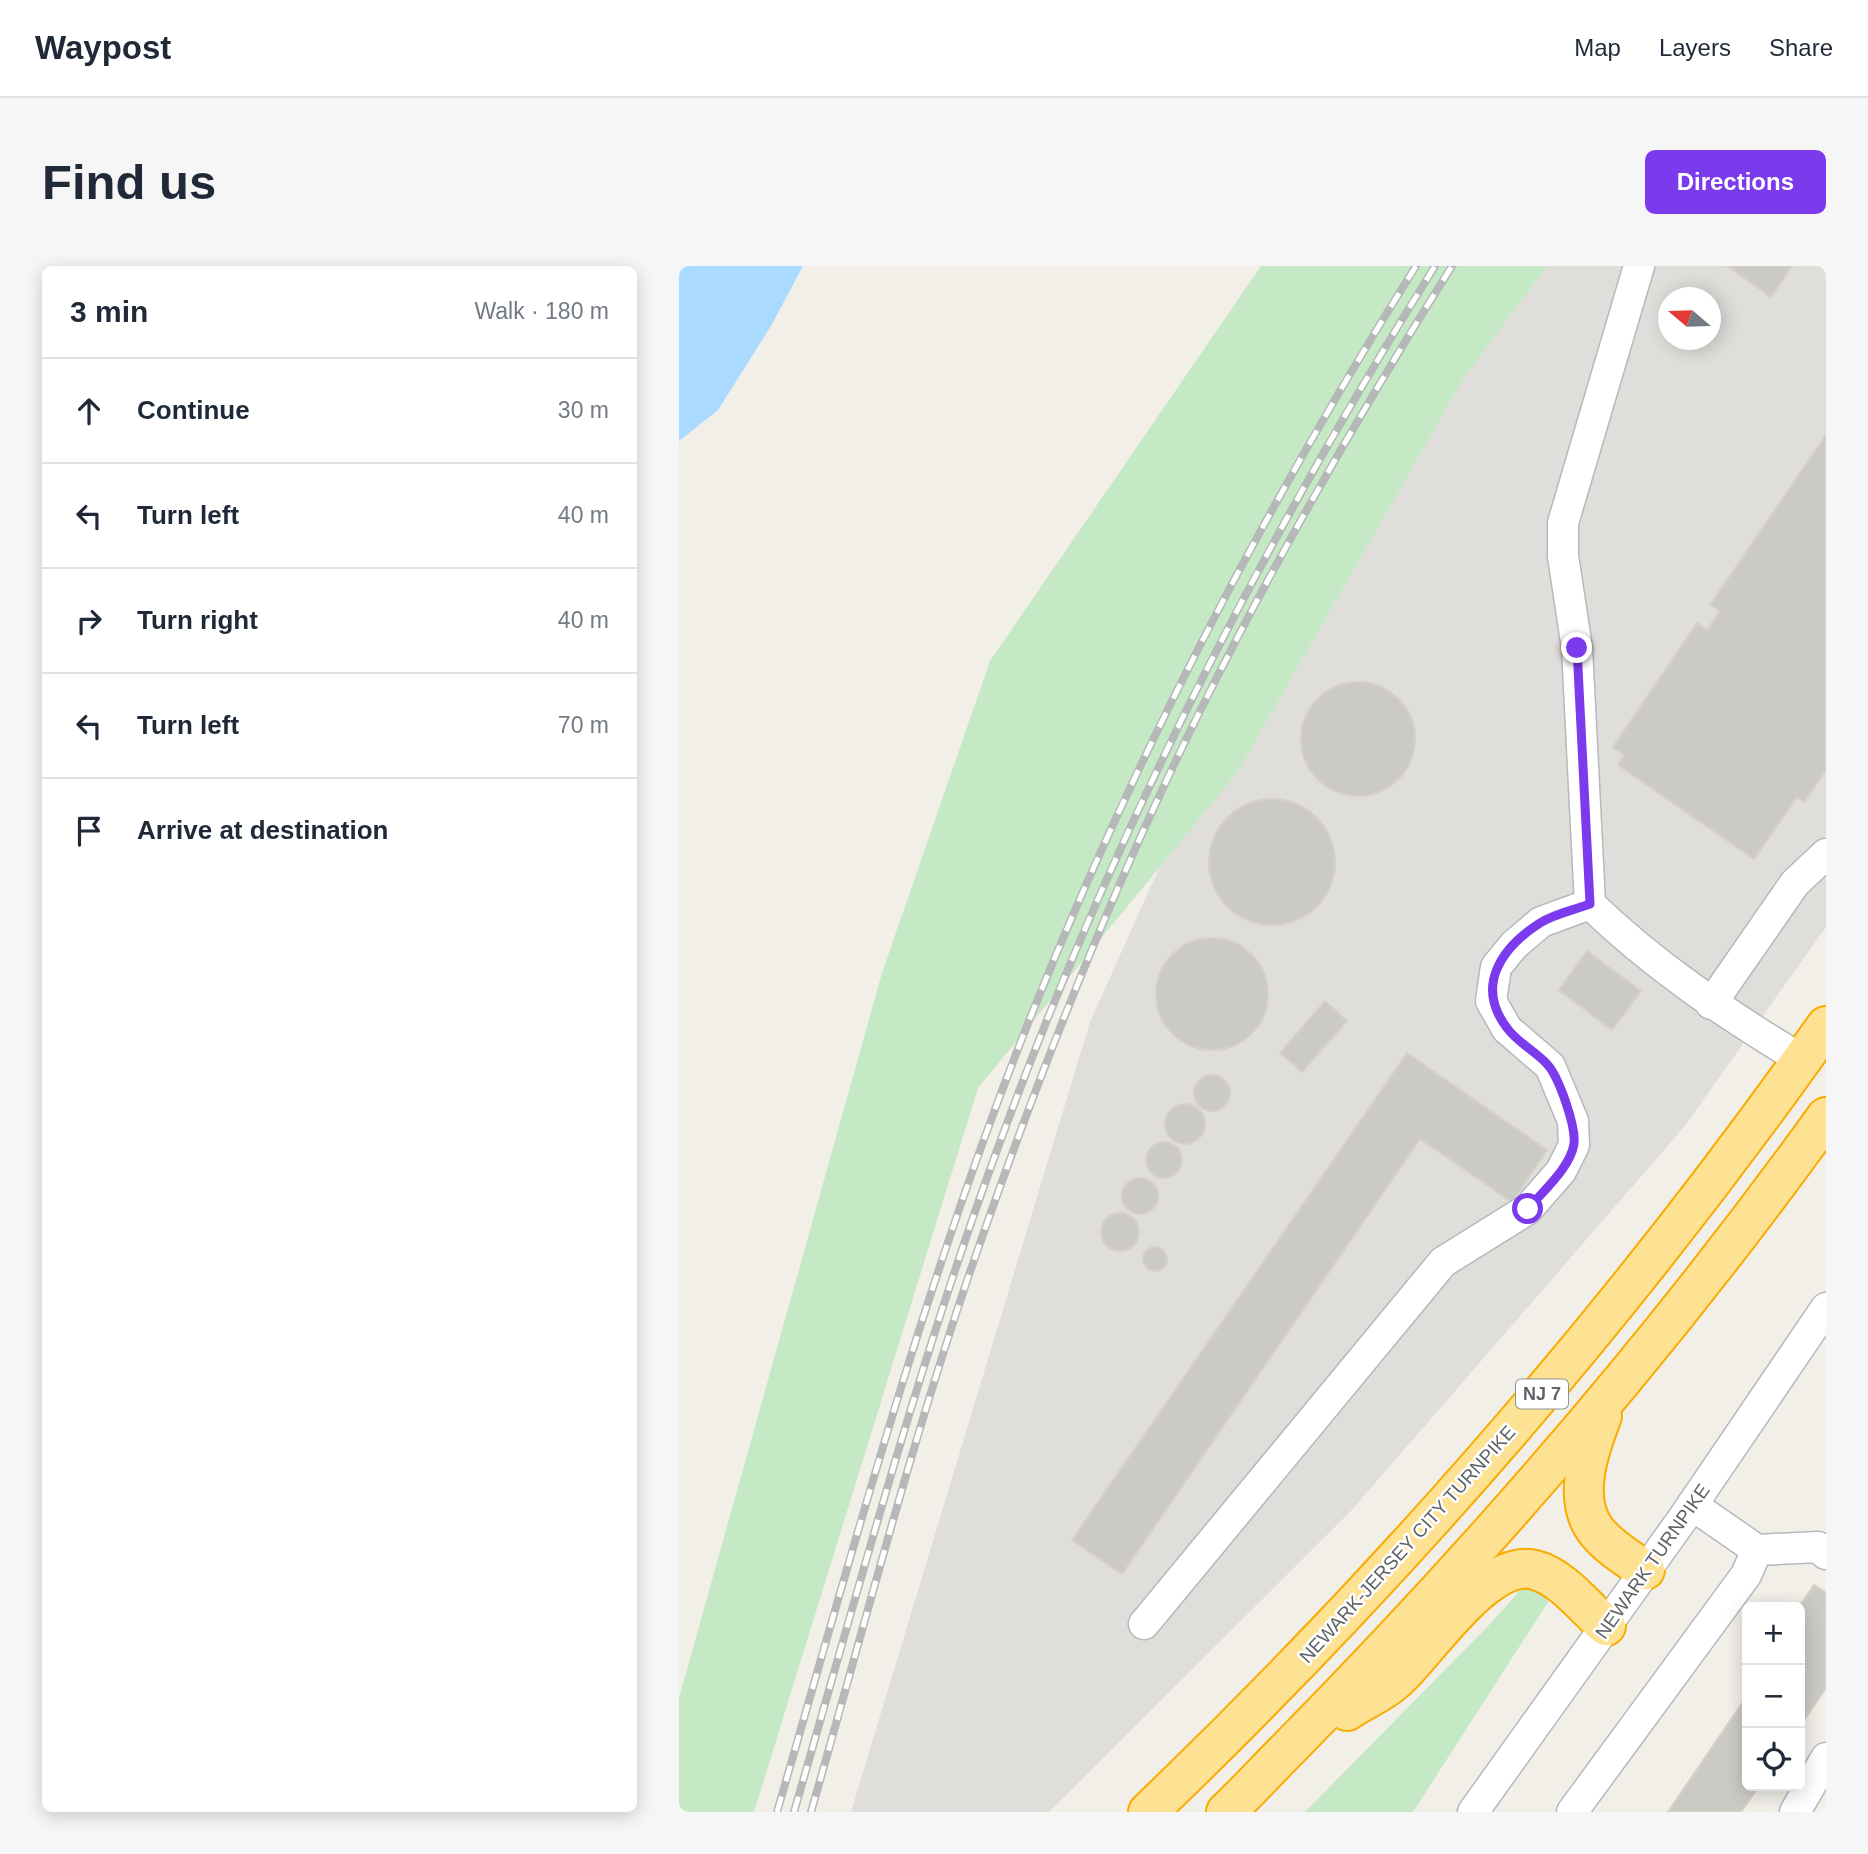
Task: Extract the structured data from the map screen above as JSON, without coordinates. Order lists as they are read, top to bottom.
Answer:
{
  "streets": {
    "highway": ["NJ 7", "NEWARK-JERSEY CITY TURNPIKE"],
    "street": ["NEWARK TURNPIKE"]
  },
  "north": "left",
  "page": {
    "header": "Waypost",
    "nav": ["Map", "Layers", "Share"],
    "buttons": "Directions",
    "title": "Find us",
    "heading": ["3 min", "Walk · 180 m"],
    "list": [
      ["Continue", "30 m"],
      ["Turn left", "40 m"],
      ["Turn right", "40 m"],
      ["Turn left", "70 m"],
      "Arrive at destination"
    ],
    "map_buttons": ["+", "−"]
  }
}
